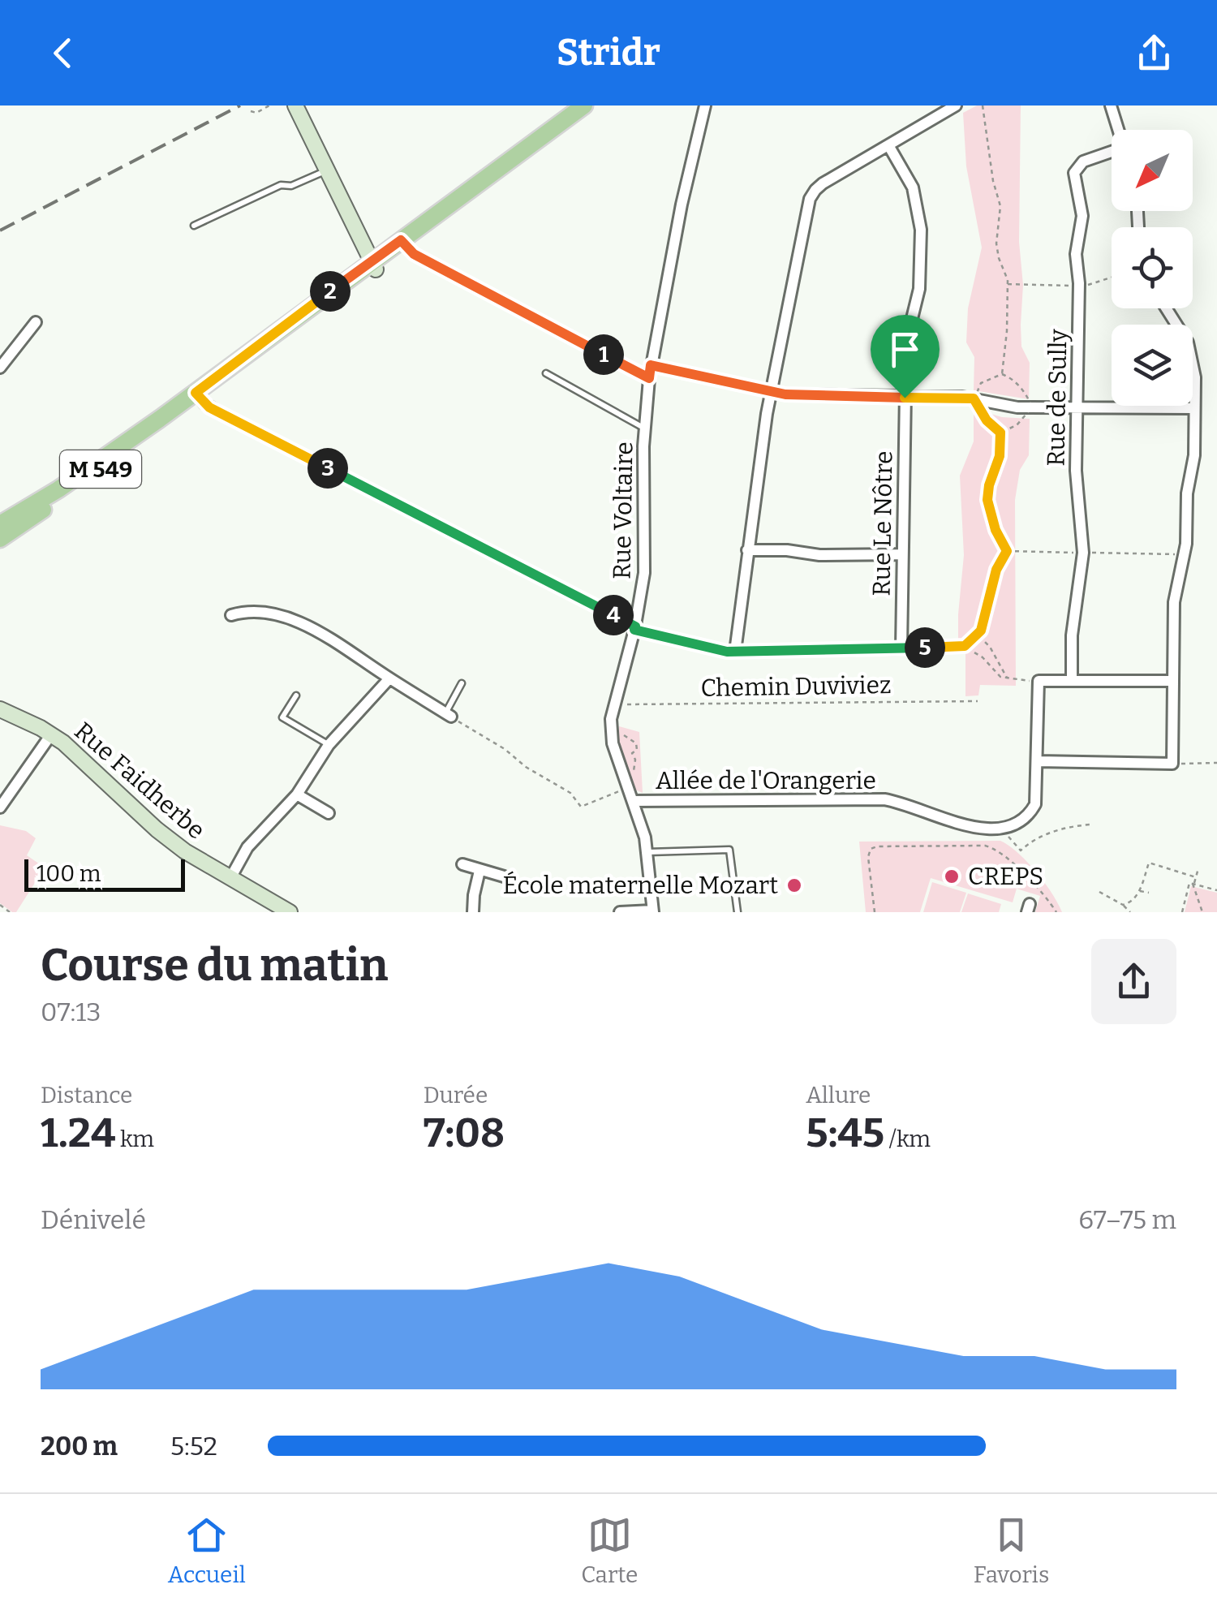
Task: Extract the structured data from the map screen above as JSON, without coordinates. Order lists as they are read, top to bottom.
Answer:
{
  "streets": {
    "main road": ["M 549"],
    "street": [
      "Rue de Sully",
      "Rue Voltaire",
      "Rue Le Nôtre",
      "Rue Faidherbe",
      "Allée de l'Orangerie"
    ],
    "path": ["Chemin Duviviez"]
  },
  "crossings": [
    ["Rue Voltaire", "Chemin Duviviez"],
    ["Rue Voltaire", "Allée de l'Orangerie"]
  ],
  "places": ["CREPS", "École maternelle Mozart"],
  "scale_bar": "100 m",
  "north": "bottom left",
  "page": {
    "header": "Stridr",
    "pins": [
      "2",
      "1",
      "3",
      "4",
      "5"
    ],
    "scale": "100 m",
    "heading": ["Course du matin", "07:13"],
    "stats": [
      ["Distance", "1.24 km"],
      ["Durée", "7:08"],
      ["Allure", "5:45 /km"]
    ],
    "chart": ["Dénivelé", "67–75 m"],
    "list": [
      {
        "name": "200 m",
        "note": "5:52"
      }
    ],
    "tabs": ["Accueil", "Carte", "Favoris"]
  }
}
